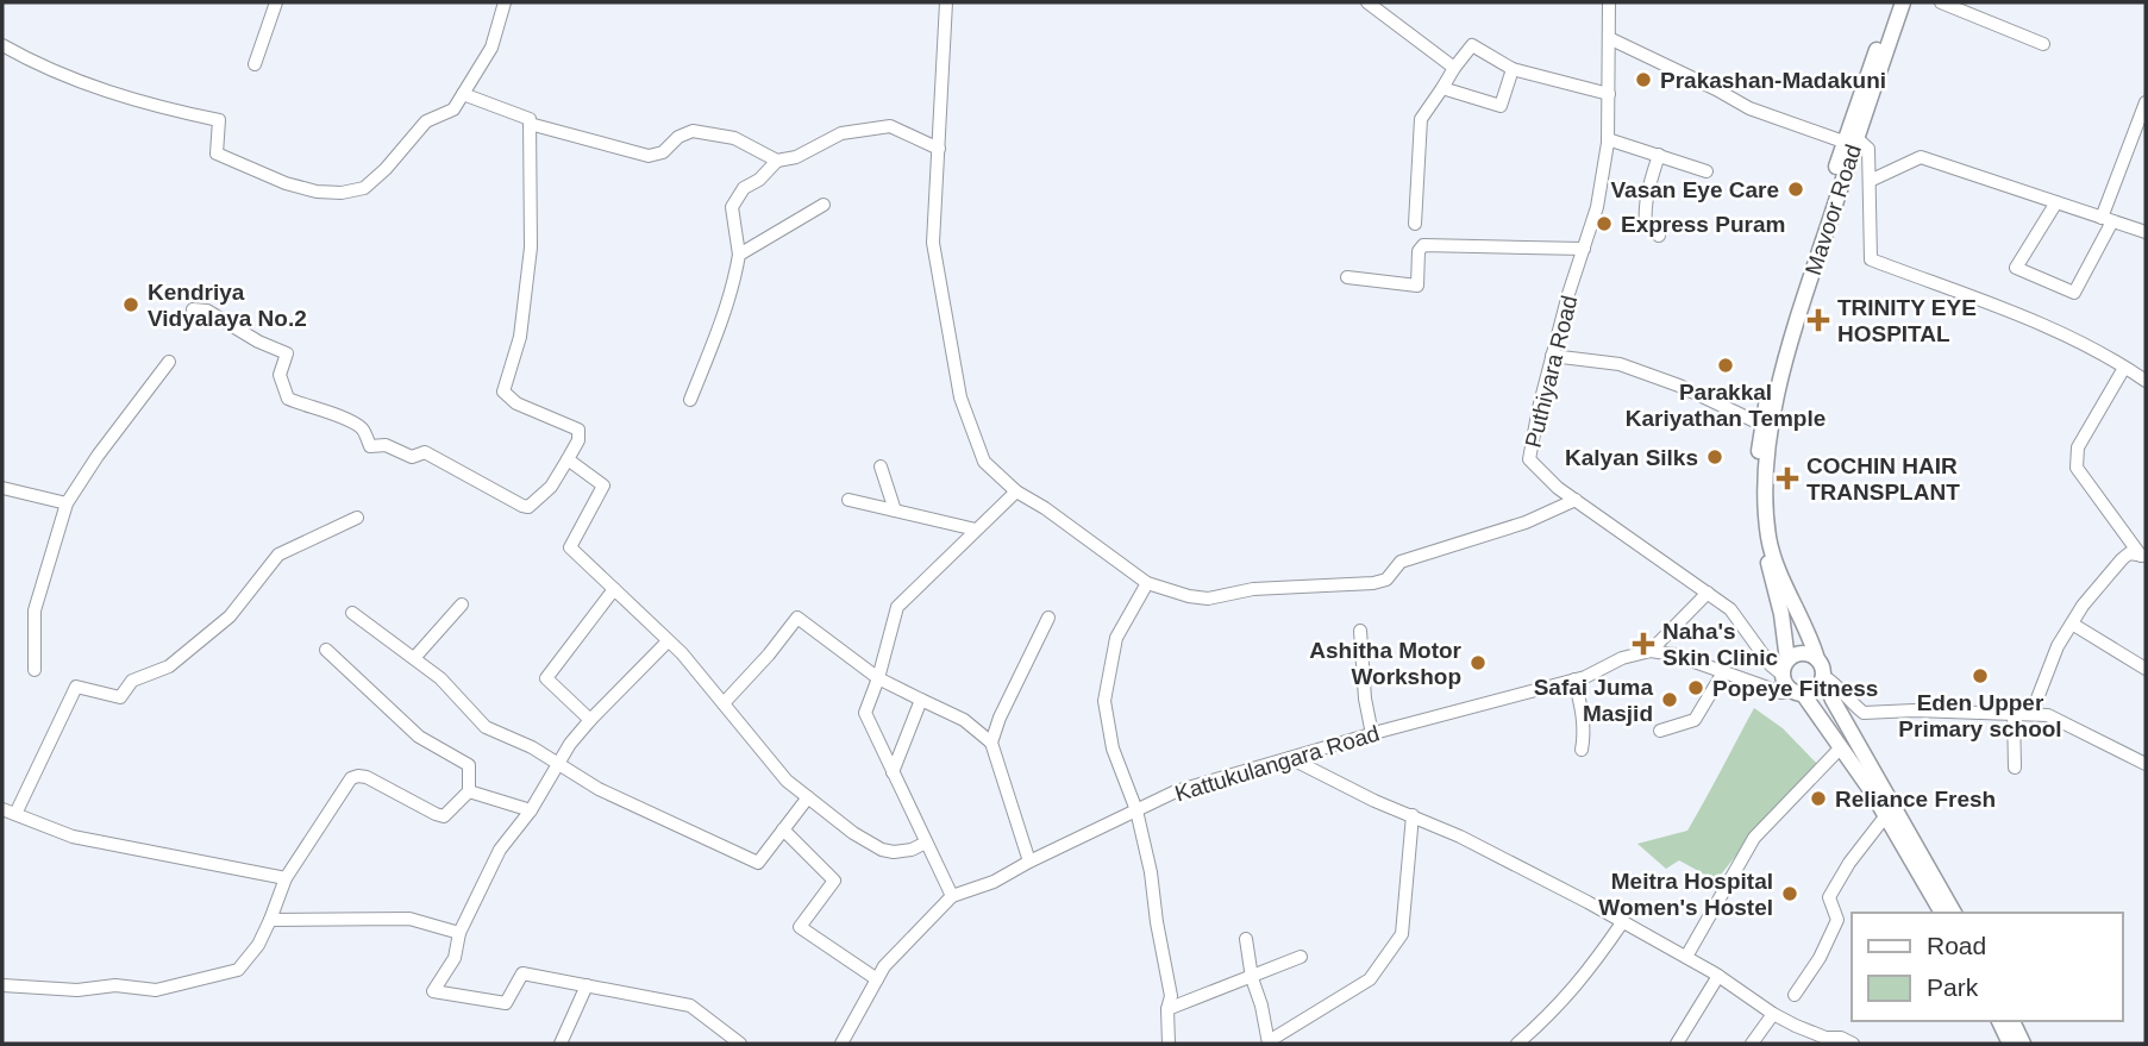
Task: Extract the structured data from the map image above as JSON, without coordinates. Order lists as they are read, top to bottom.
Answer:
{
  "streets": {
    "main road": ["Mavoor Road"],
    "street": ["Puthiyara Road", "Kattukulangara Road"]
  },
  "crossings": [
    ["Mavoor Road", "Puthiyara Road"]
  ],
  "places": {
    "other": [
      "Prakashan-Madakuni",
      "Vasan Eye Care",
      "Express Puram",
      "Kendriya Vidyalaya No.2",
      "Parakkal Kariyathan Temple",
      "Kalyan Silks",
      "Ashitha Motor Workshop",
      "Eden Upper Primary school",
      "Popeye Fitness",
      "Safai Juma Masjid",
      "Reliance Fresh",
      "Meitra Hospital Women's Hostel"
    ],
    "health": ["TRINITY EYE HOSPITAL", "COCHIN HAIR TRANSPLANT", "Naha's Skin Clinic"]
  },
  "legend": ["Road", "Park"]
}
